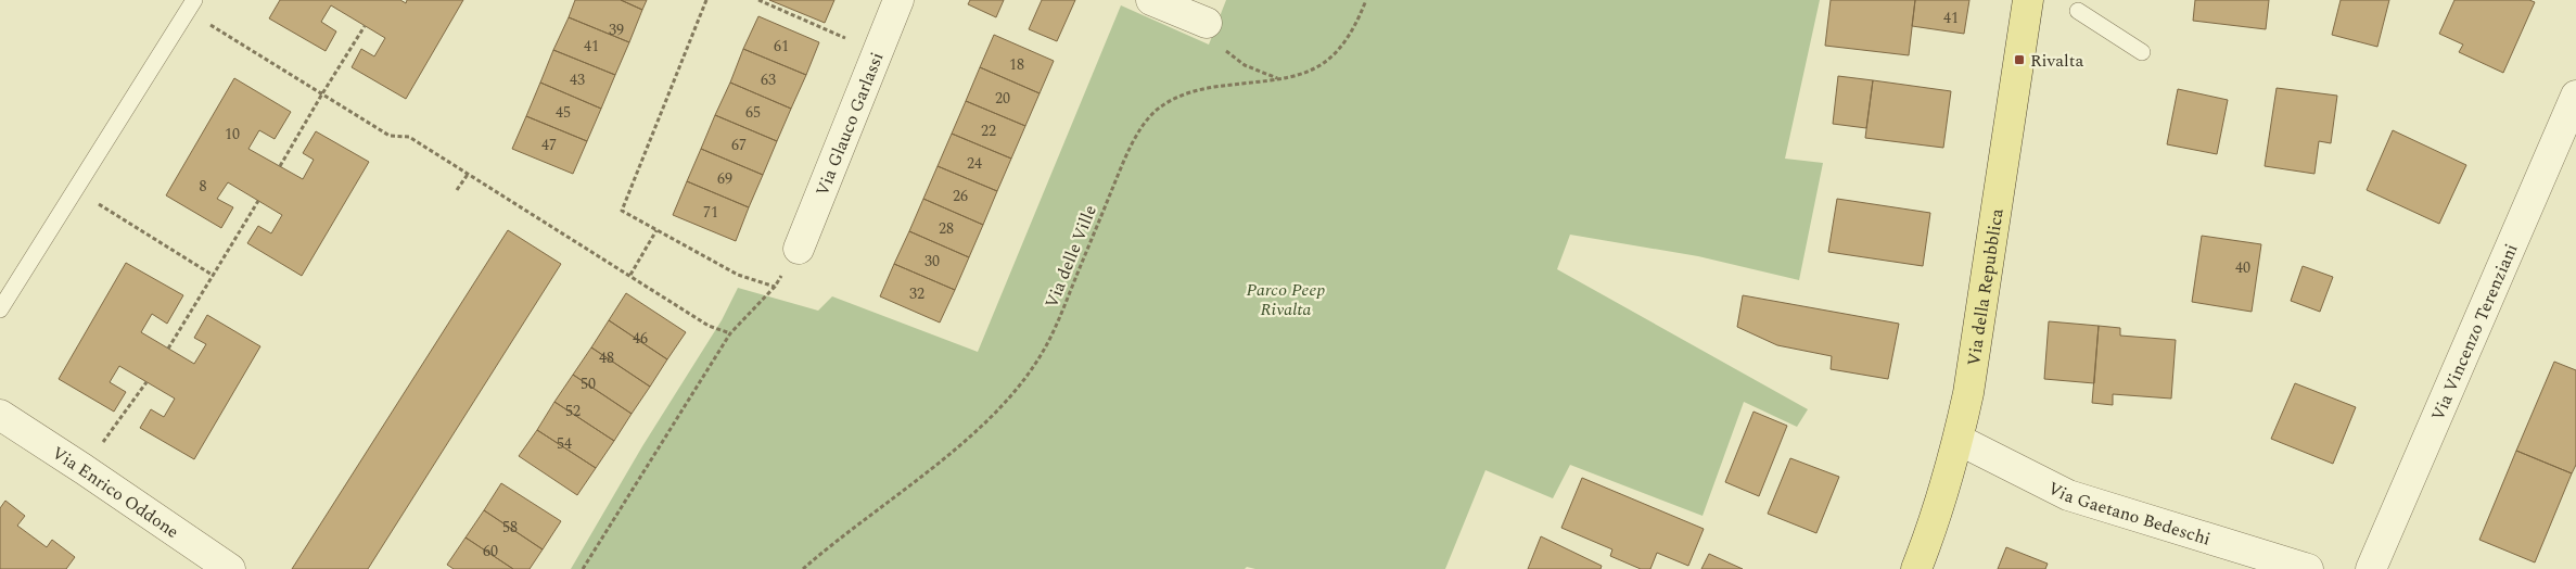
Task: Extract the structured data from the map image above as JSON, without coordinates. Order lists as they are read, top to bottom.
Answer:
{
  "streets": {
    "main road": ["Via della Repubblica"],
    "street": [
      "Via Glauco Garlassi",
      "Via Vincenzo Terenziani",
      "Via Enrico Oddone",
      "Via Gaetano Bedeschi"
    ],
    "path": ["Via delle Ville"]
  },
  "crossings": [
    ["Via della Repubblica", "Via Gaetano Bedeschi"]
  ],
  "parks": ["Parco Peep Rivalta"],
  "places": {
    "transit": ["Rivalta"]
  },
  "house_numbers": [
    "41",
    "39",
    "41",
    "61",
    "18",
    "43",
    "63",
    "20",
    "45",
    "65",
    "22",
    "10",
    "47",
    "67",
    "24",
    "69",
    "8",
    "26",
    "71",
    "28",
    "30",
    "40",
    "32",
    "46",
    "48",
    "50",
    "52",
    "54",
    "58",
    "60"
  ]
}
